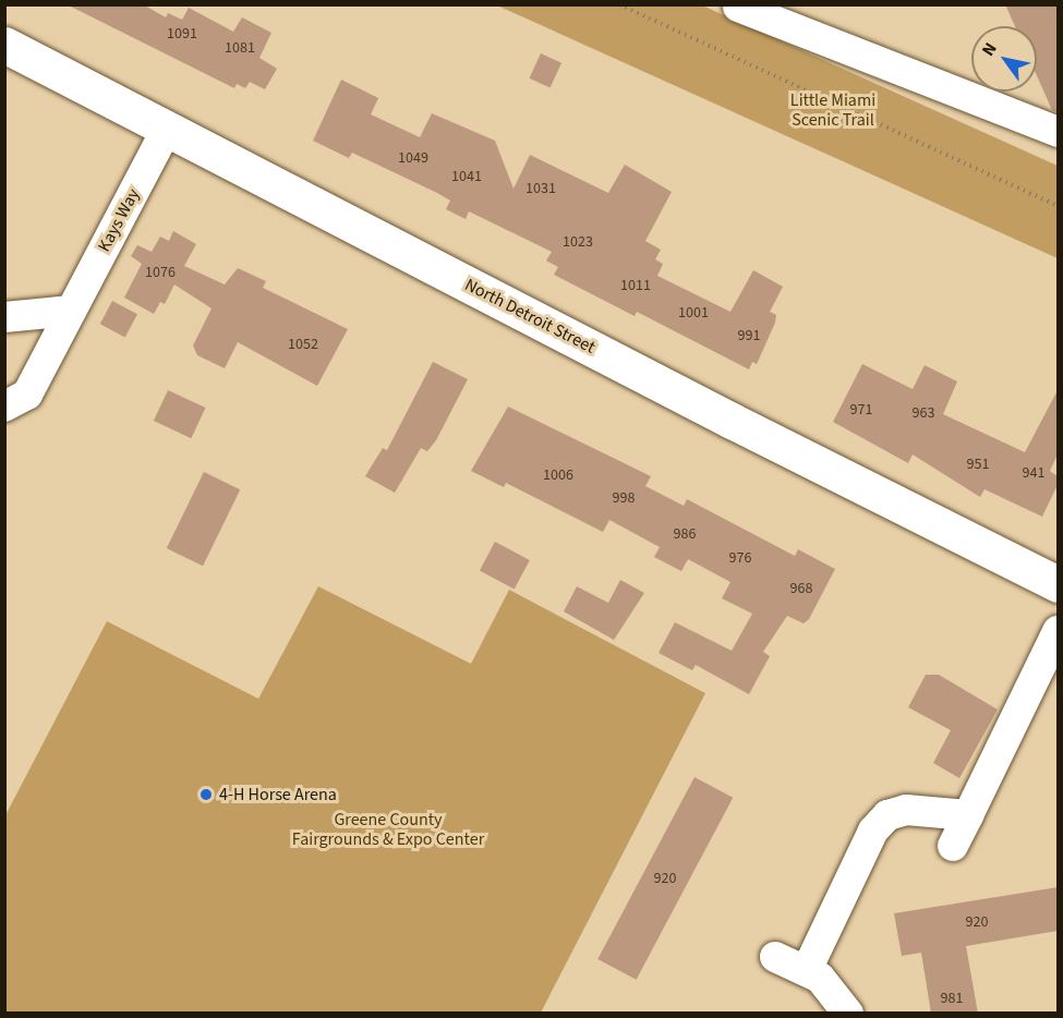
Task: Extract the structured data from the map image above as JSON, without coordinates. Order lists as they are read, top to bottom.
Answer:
{
  "streets": {
    "highway": ["North Detroit Street"],
    "street": ["Kays Way"]
  },
  "crossings": [
    ["Kays Way", "North Detroit Street"]
  ],
  "parks": ["Little Miami Scenic Trail", "Greene County Fairgrounds & Expo Center"],
  "places": ["4-H Horse Arena"],
  "house_numbers": [
    "1091",
    "1081",
    "1049",
    "1041",
    "1031",
    "1023",
    "1076",
    "1011",
    "1001",
    "991",
    "1052",
    "971",
    "963",
    "951",
    "941",
    "1006",
    "998",
    "986",
    "976",
    "968",
    "920",
    "920",
    "981"
  ],
  "north": "top left"
}
